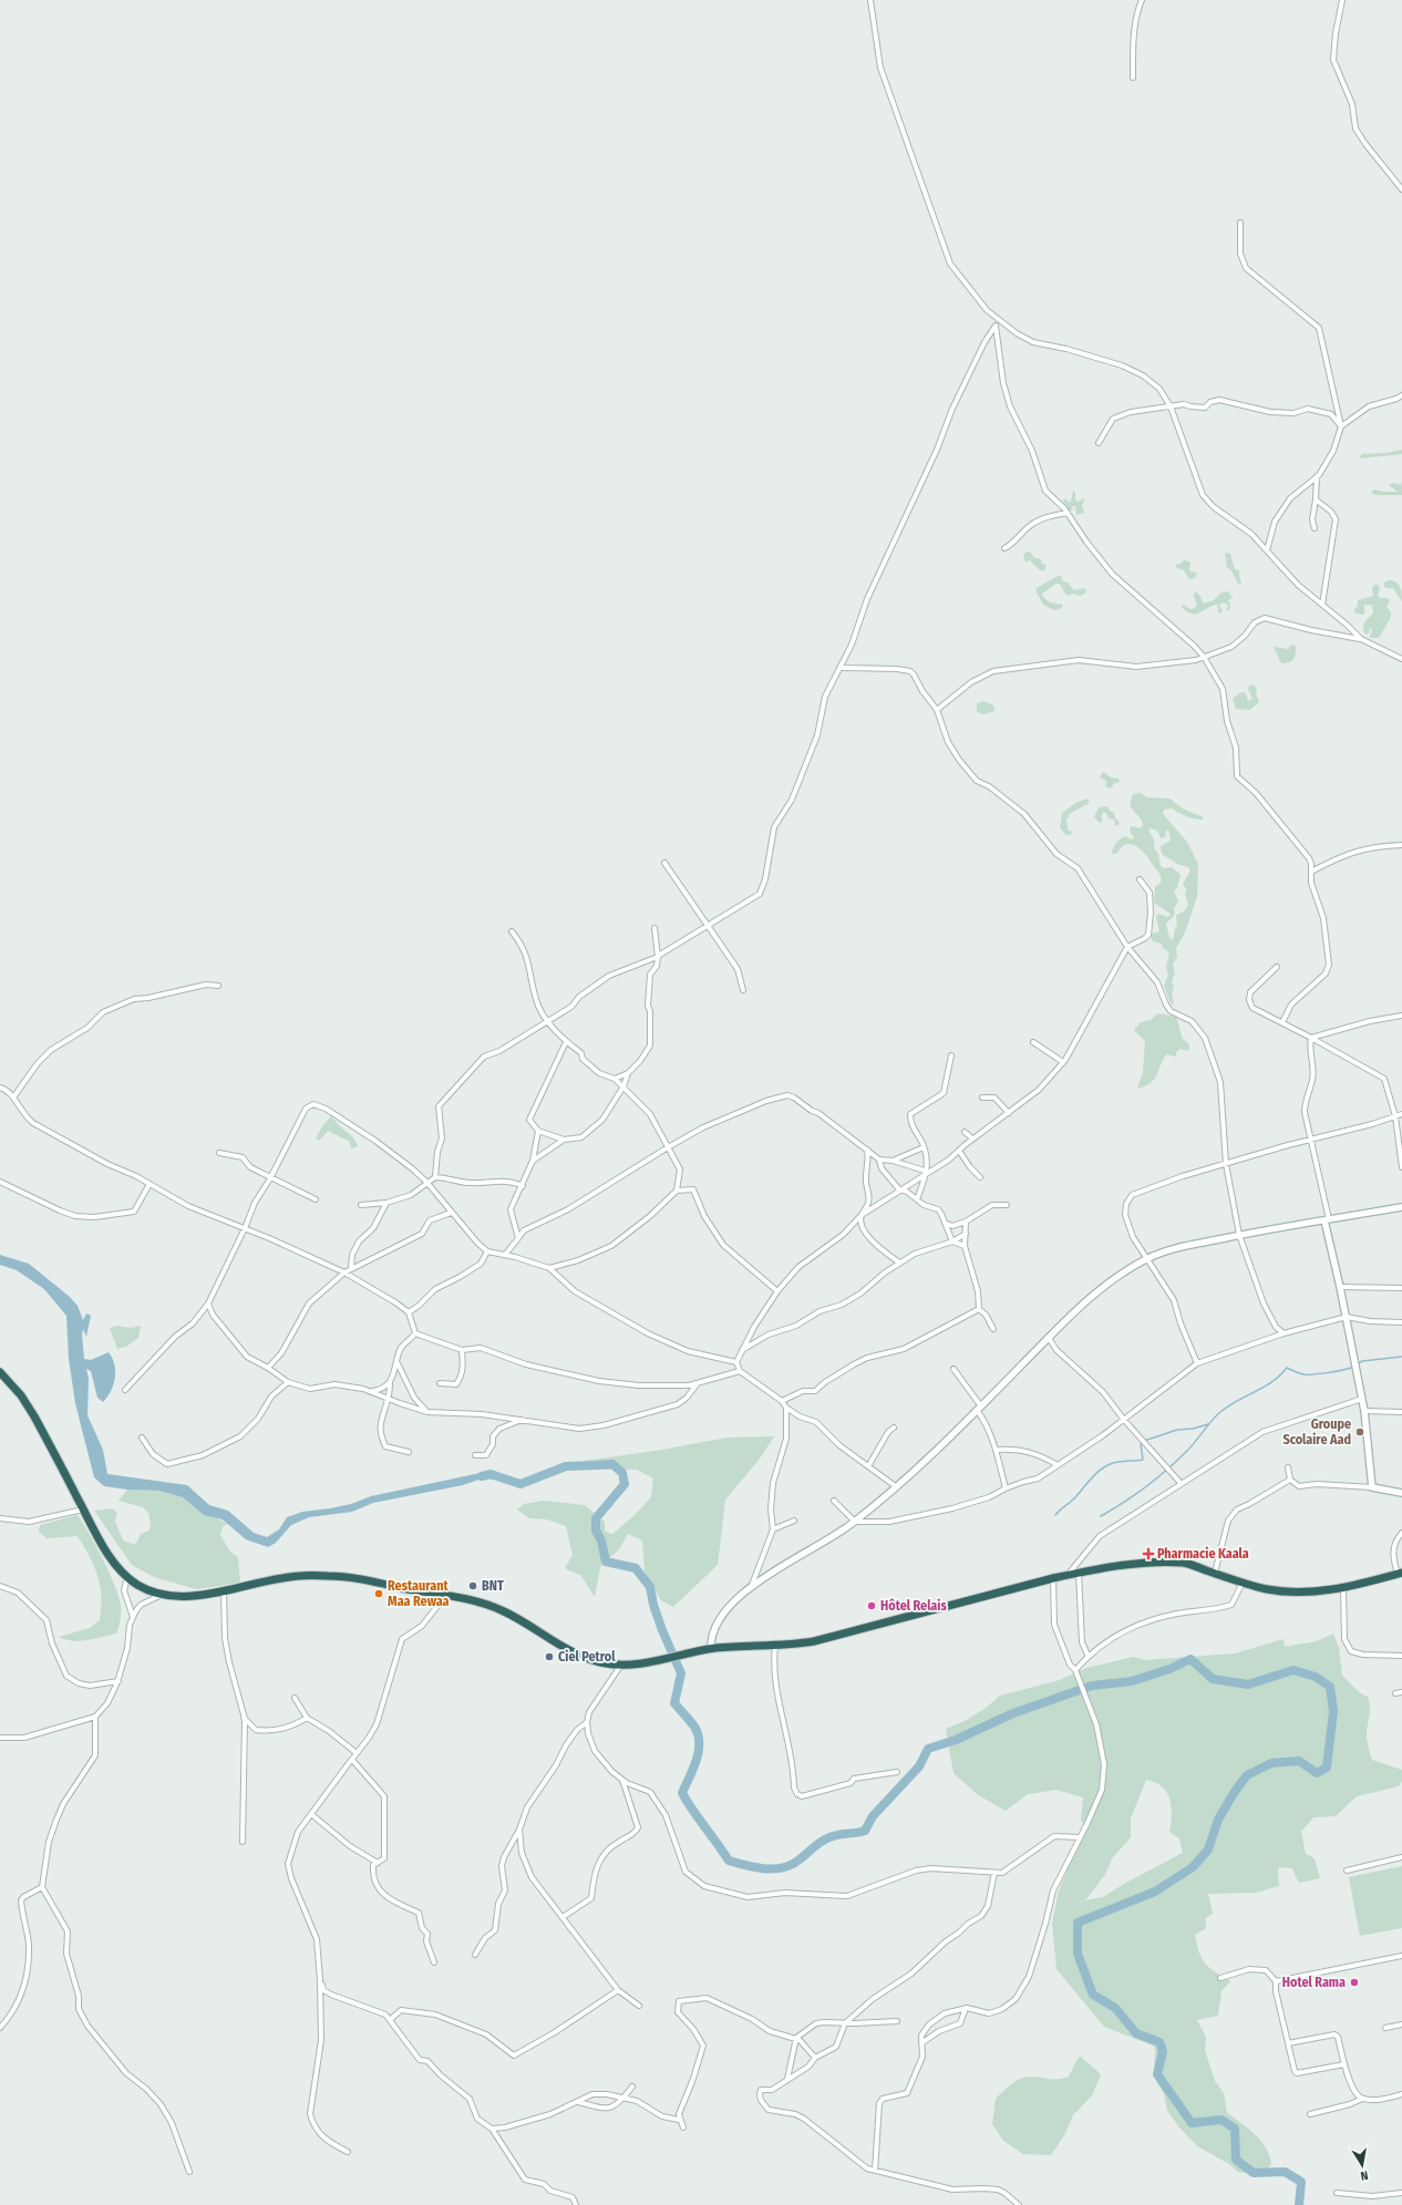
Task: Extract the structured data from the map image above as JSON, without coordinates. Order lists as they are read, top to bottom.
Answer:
{
  "places": {
    "other": [
      "Groupe Scolaire Aad",
      "BNT",
      "Restaurant Maa Rewaa",
      "Hôtel Relais",
      "Ciel Petrol",
      "Hotel Rama"
    ],
    "health": ["Pharmacie Kaala"]
  },
  "north": "bottom"
}
